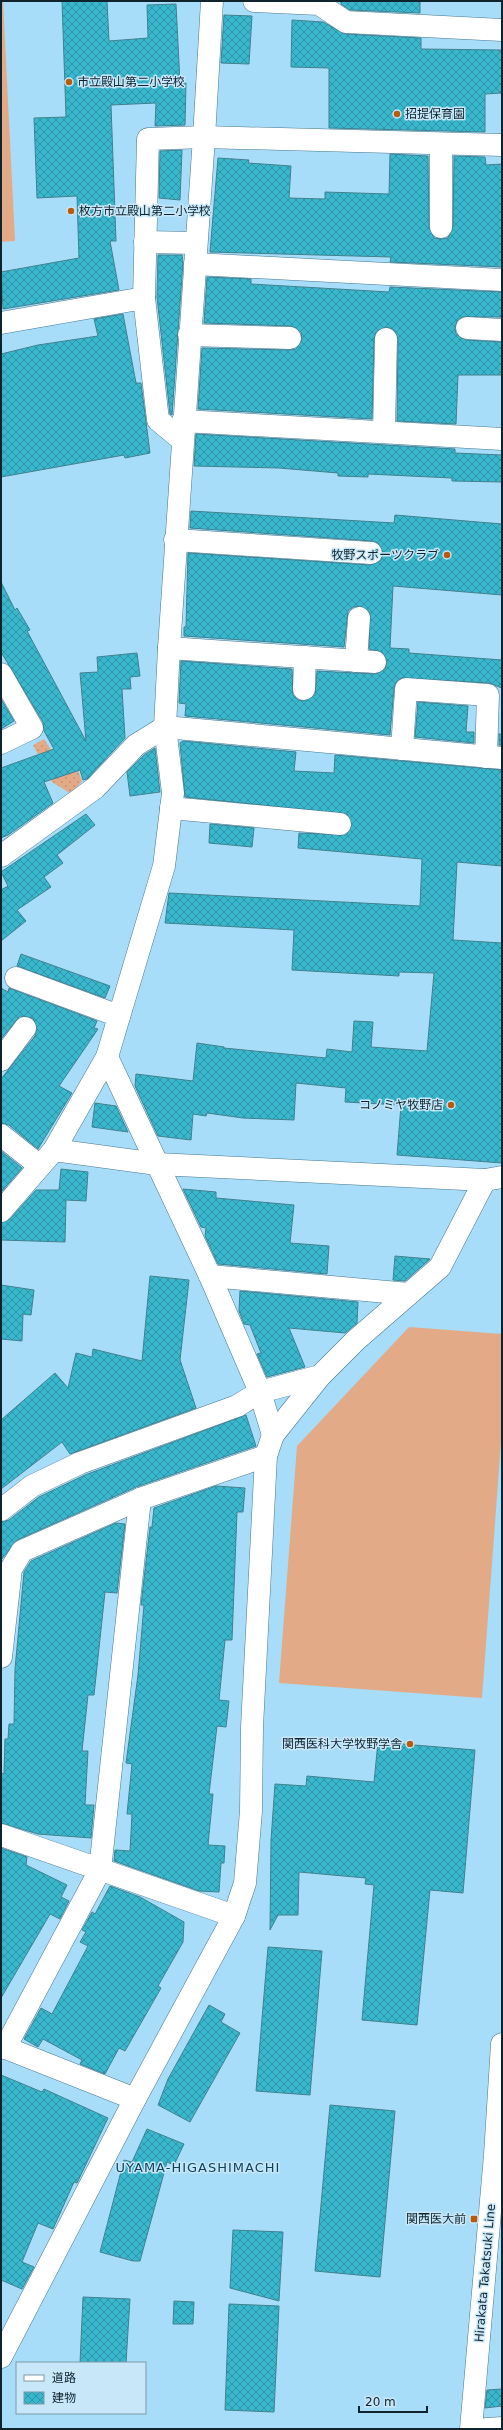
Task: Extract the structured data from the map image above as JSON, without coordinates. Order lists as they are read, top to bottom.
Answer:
{
  "streets": {
    "street": ["Hirakata Takatsuki Line"]
  },
  "districts": ["UYAMA-HIGASHIMACHI"],
  "places": {
    "other": [
      "市立殿山第二小学校",
      "招提保育園",
      "枚方市立殿山第二小学校",
      "牧野スポーツクラブ",
      "コノミヤ牧野店",
      "関西医科大学牧野学舎"
    ],
    "transit": ["関西医大前"]
  },
  "legend": ["道路", "建物"],
  "scale_bar": "20 m"
}
